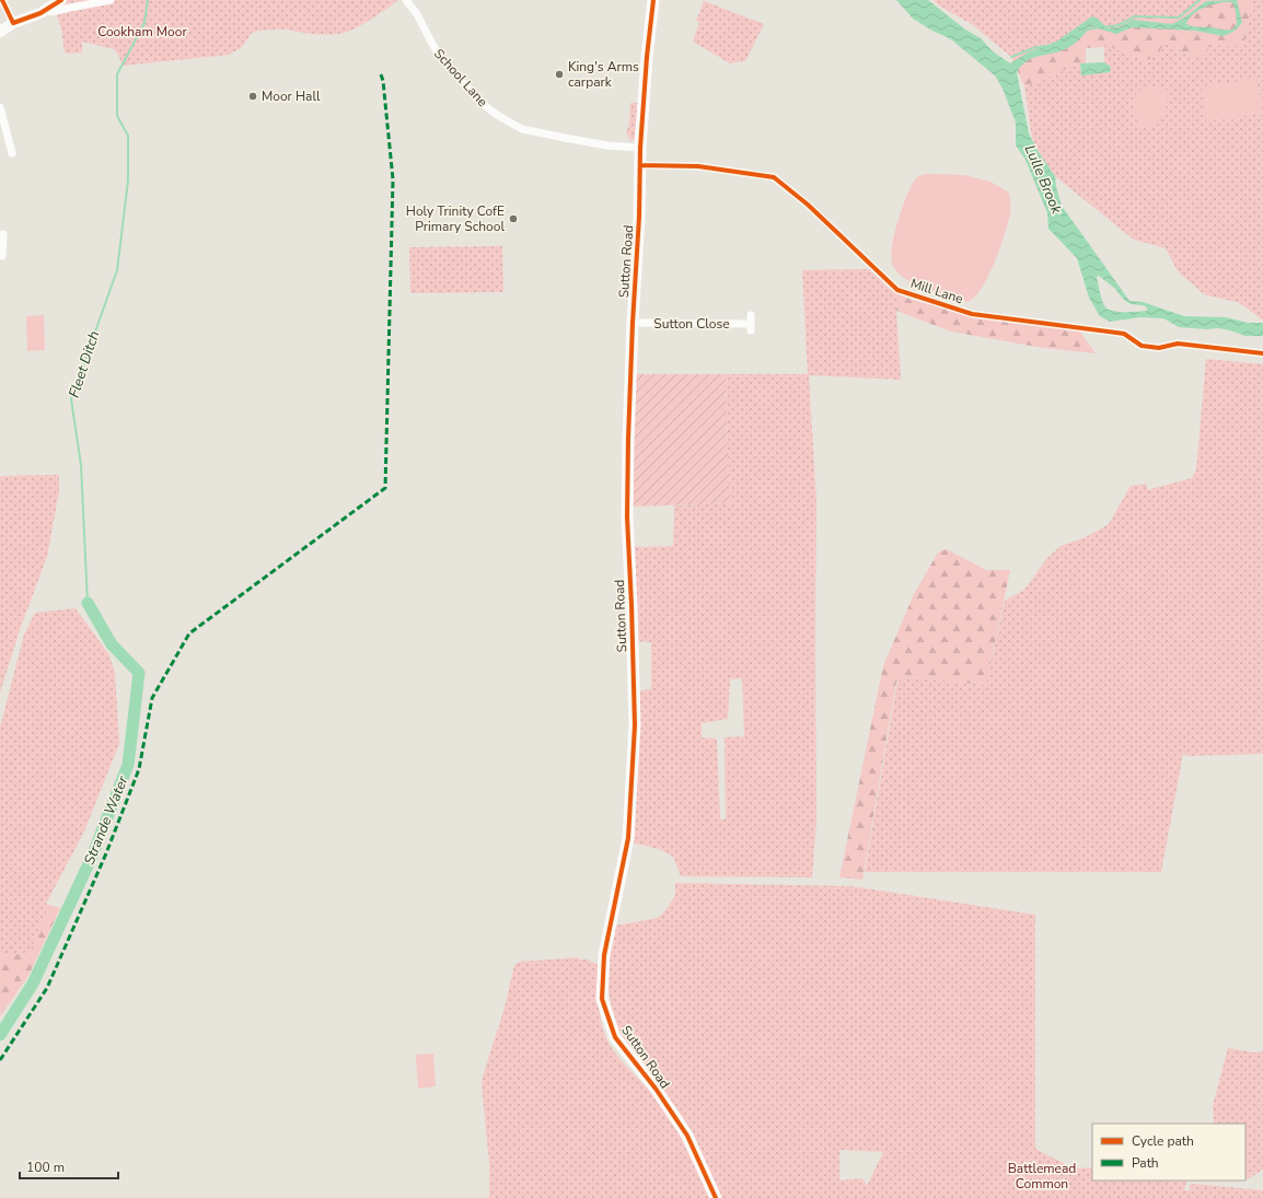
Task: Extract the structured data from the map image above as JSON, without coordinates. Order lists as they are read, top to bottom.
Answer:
{
  "streets": {
    "main road": ["Sutton Road"],
    "street": ["School Lane", "Mill Lane", "Sutton Close"]
  },
  "crossings": [
    ["School Lane", "Sutton Road"],
    ["Sutton Road", "Mill Lane"],
    ["Sutton Road", "Sutton Close"]
  ],
  "water": ["Lulle Brook", "Fleet Ditch", "Strande Water"],
  "parks": ["Cookham Moor", "Battlemead Common"],
  "places": ["King's Arms carpark", "Moor Hall", "Holy Trinity CofE Primary School"],
  "legend": ["Cycle path", "Path"],
  "scale_bar": "100 m"
}
